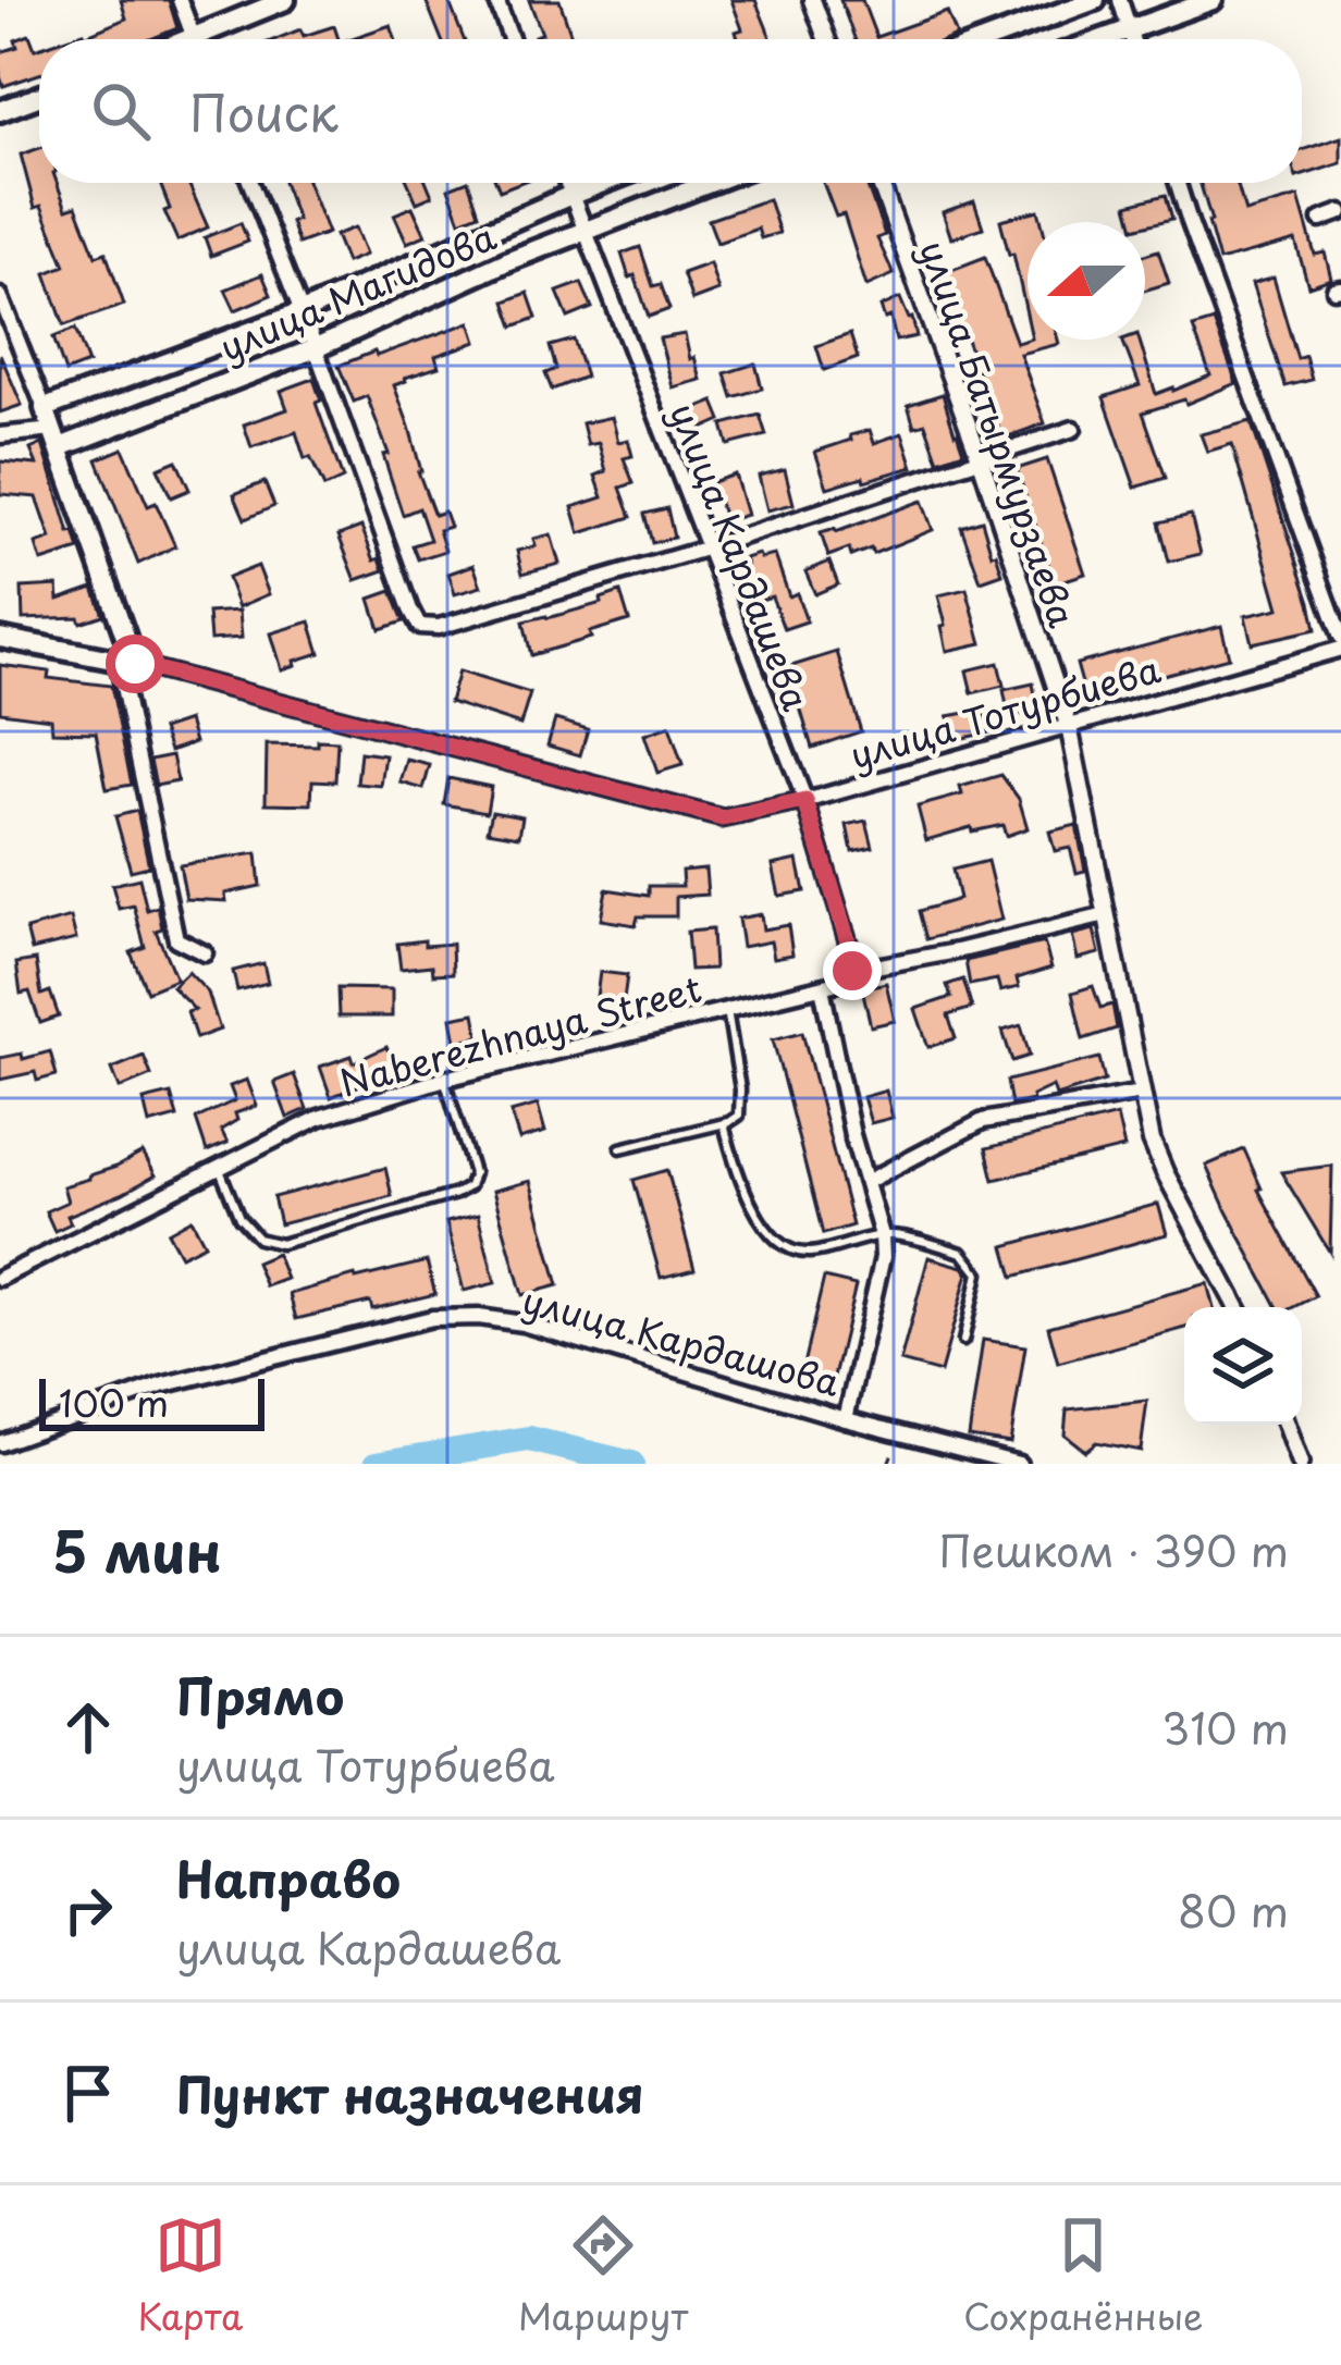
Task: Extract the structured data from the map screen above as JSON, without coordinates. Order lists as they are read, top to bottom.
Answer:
{
  "streets": {
    "main road": ["улица Магидова", "улица Тотурбиева"],
    "street": [
      "улица Батырмурзаева",
      "улица Кардашева",
      "Naberezhnaya Street",
      "улица Кардашова"
    ]
  },
  "crossings": [
    ["улица Магидова", "улица Кардашева"],
    ["улица Батырмурзаева", "улица Тотурбиева"],
    ["улица Батырмурзаева", "Naberezhnaya Street"],
    ["улица Кардашева", "улица Тотурбиева"],
    ["улица Кардашева", "Naberezhnaya Street"],
    ["Naberezhnaya Street", "улица Кардашова"]
  ],
  "scale_bar": "100 m",
  "north": "left",
  "page": {
    "search": "Поиск",
    "scale": "100 m",
    "heading": ["5 мин", "Пешком · 390 m"],
    "list": [
      ["Прямо", "улица Тотурбиева", "310 m"],
      ["Направо", "улица Кардашева", "80 m"],
      "Пункт назначения"
    ],
    "nav": ["Карта", "Маршрут", "Сохранённые"]
  }
}
